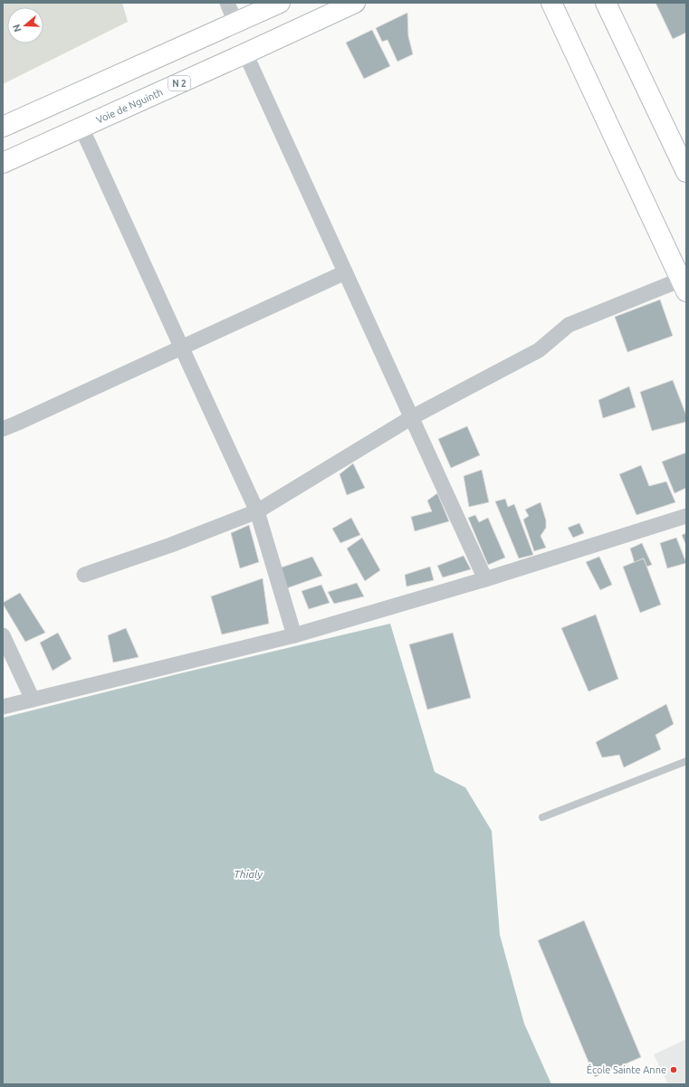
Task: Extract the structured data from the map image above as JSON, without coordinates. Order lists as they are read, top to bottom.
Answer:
{
  "streets": {
    "main road": ["N 2", "Voie de Nguinth"]
  },
  "water": ["Thialy"],
  "places": ["École Sainte Anne"],
  "north": "left"
}
